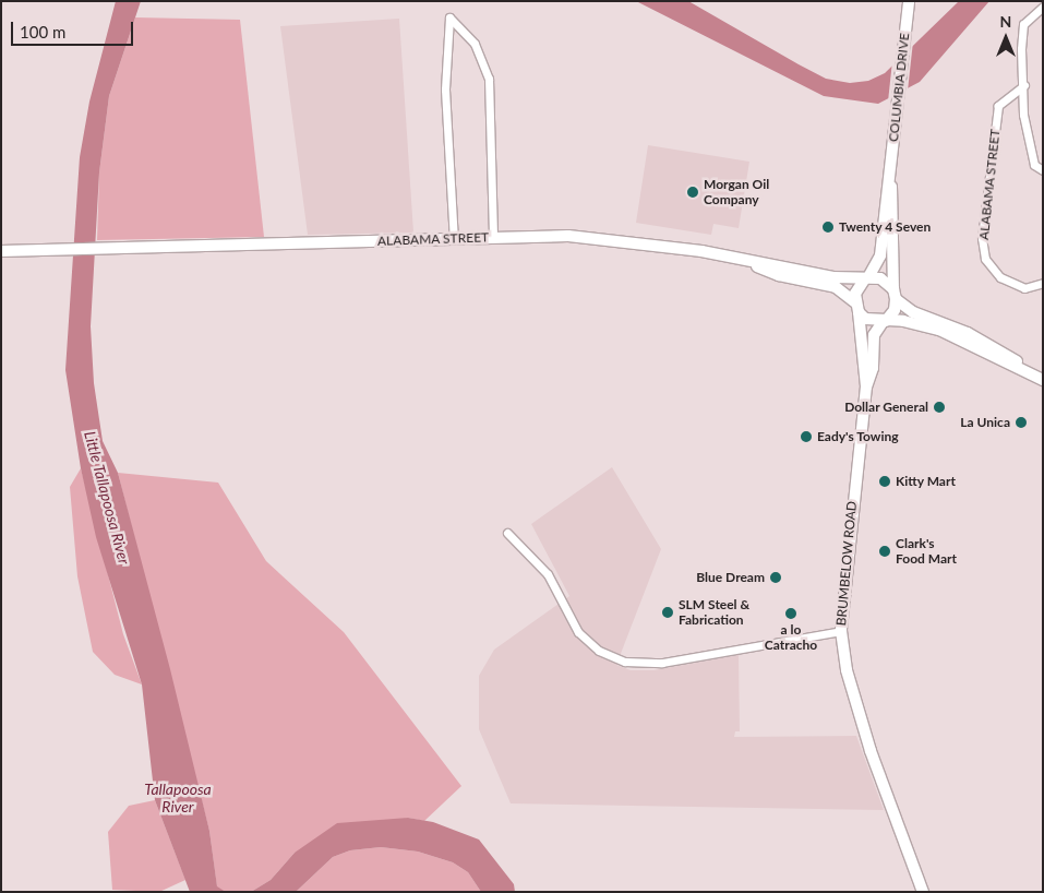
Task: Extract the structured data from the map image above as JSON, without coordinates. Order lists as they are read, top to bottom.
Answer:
{
  "streets": {
    "main road": ["COLUMBIA DRIVE", "ALABAMA STREET", "BRUMBELOW ROAD"]
  },
  "crossings": [
    ["COLUMBIA DRIVE", "ALABAMA STREET"],
    ["COLUMBIA DRIVE", "BRUMBELOW ROAD"],
    ["ALABAMA STREET", "BRUMBELOW ROAD"]
  ],
  "water": ["Little Tallapoosa River", "Tallapoosa River"],
  "places": [
    "Morgan Oil Company",
    "Twenty 4 Seven",
    "Dollar General",
    "La Unica",
    "Eady's Towing",
    "Kitty Mart",
    "Clark's Food Mart",
    "Blue Dream",
    "SLM Steel & Fabrication",
    "a lo Catracho"
  ],
  "scale_bar": "100 m",
  "north": "top"
}
